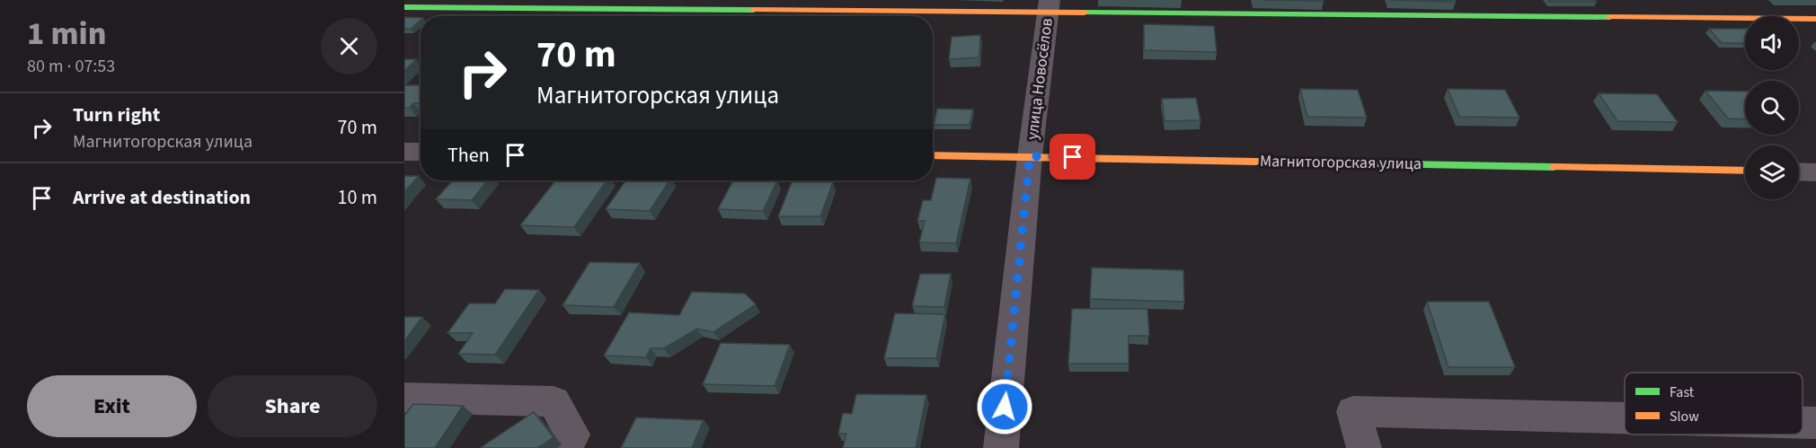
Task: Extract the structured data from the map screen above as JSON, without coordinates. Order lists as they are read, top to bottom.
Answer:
{
  "streets": {
    "street": ["улица Новосёлов", "Магнитогорская улица"]
  },
  "crossings": [
    ["улица Новосёлов", "Магнитогорская улица"]
  ],
  "legend": ["Fast", "Slow"],
  "page": {
    "heading": ["1 min", "80 m · 07:53"],
    "turn": ["70 m", "Магнитогорская улица"],
    "list": [
      {
        "name": "Turn right",
        "note": "Магнитогорская улица",
        "value": "70 m"
      },
      {
        "name": "Arrive at destination",
        "value": "10 m"
      }
    ],
    "then": "Then",
    "buttons": ["Exit", "Share"]
  }
}
